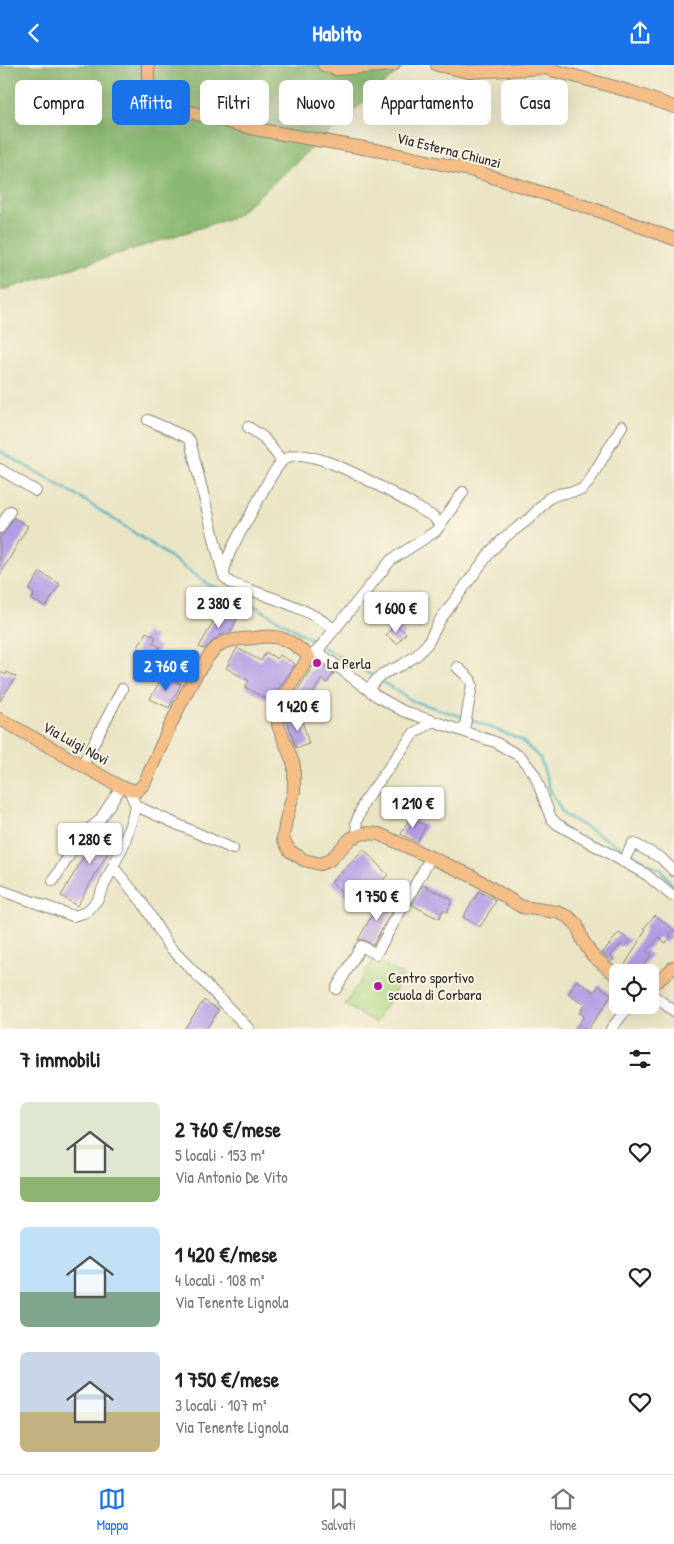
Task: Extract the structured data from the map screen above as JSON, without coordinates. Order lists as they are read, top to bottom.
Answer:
{
  "streets": {
    "main road": ["Via Esterna Chiunzi", "Via Luigi Novi"]
  },
  "places": ["La Perla", "Centro sportivo scuola di Corbara"],
  "page": {
    "header": "Habito",
    "chip": [
      "Compra",
      "Affitta",
      "Filtri",
      "Nuovo",
      "Appartamento",
      "Casa"
    ],
    "price": [
      "2 380 €",
      "1 600 €",
      "2 760 €",
      "1 420 €",
      "1 210 €",
      "1 280 €",
      "1 750 €"
    ],
    "heading": "7 immobili",
    "list": [
      {
        "name": "2 760 €/mese",
        "note": "5 locali · 153 m² · Via Antonio De Vito"
      },
      {
        "name": "1 420 €/mese",
        "note": "4 locali · 108 m² · Via Tenente Lignola"
      },
      {
        "name": "1 750 €/mese",
        "note": "3 locali · 107 m² · Via Tenente Lignola"
      }
    ],
    "tabs": ["Mappa", "Salvati", "Home"]
  }
}
